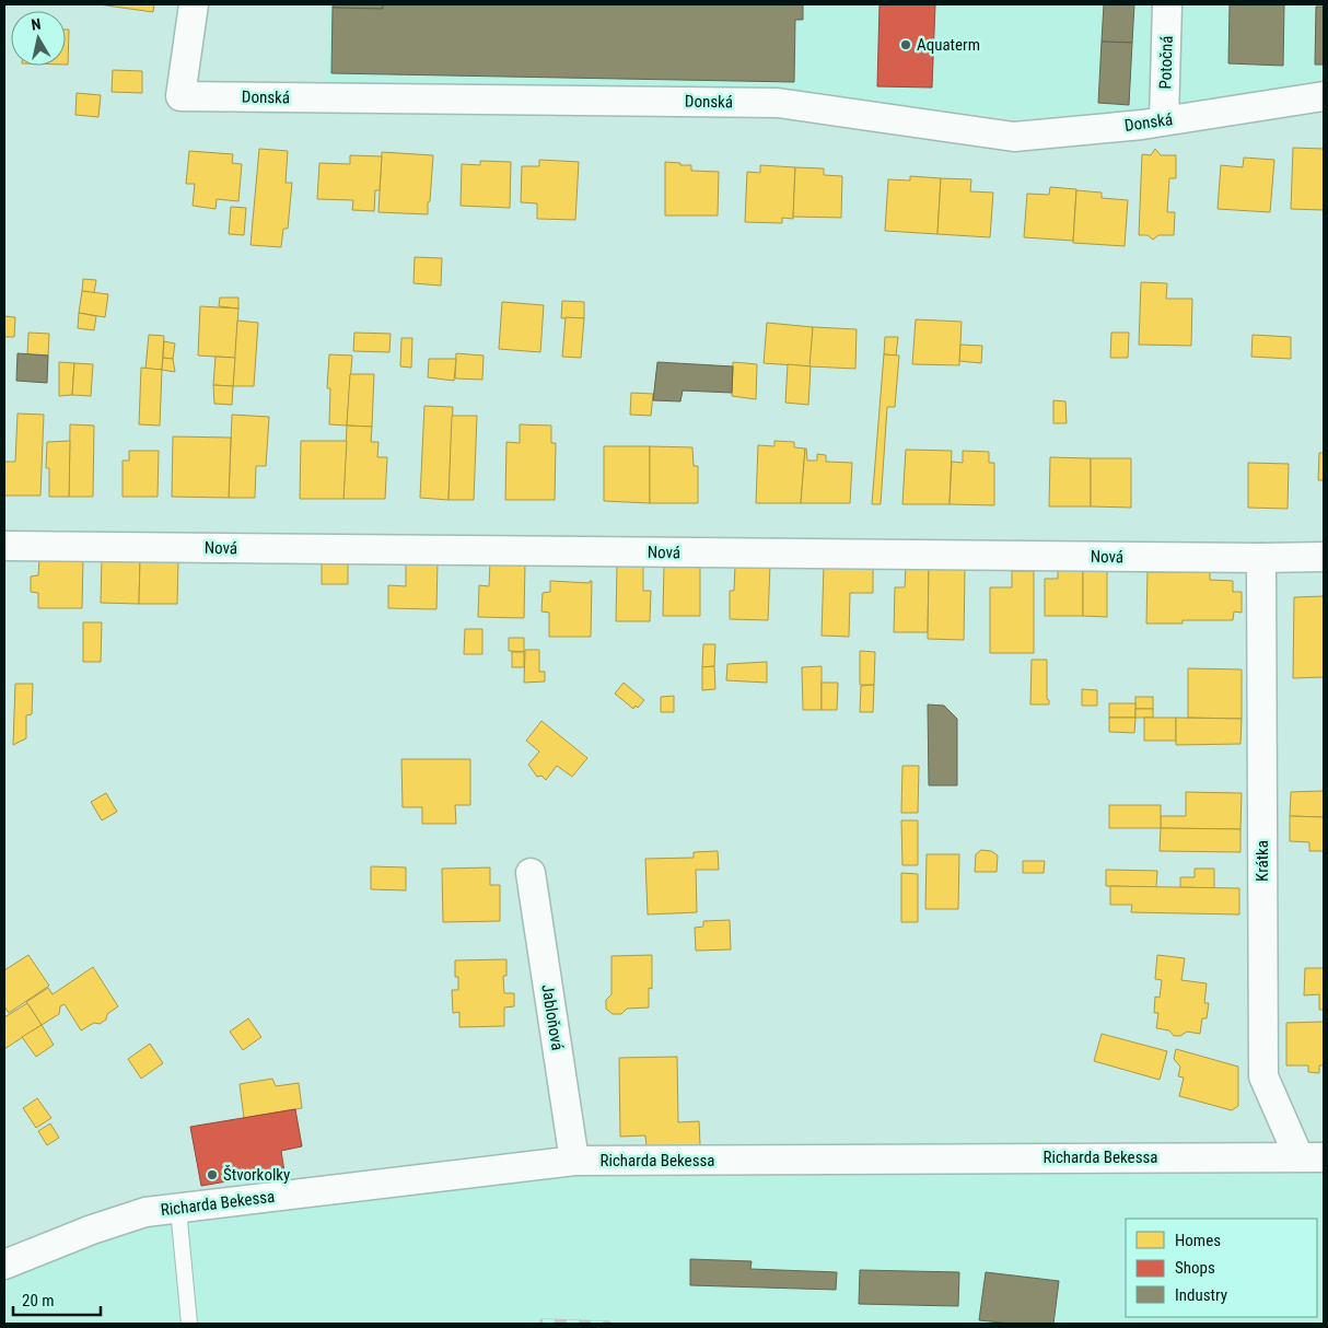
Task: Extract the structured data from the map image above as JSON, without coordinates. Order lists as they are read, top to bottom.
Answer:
{
  "streets": {
    "street": [
      "Potočná",
      "Donská",
      "Nová",
      "Krátka",
      "Jabloňová",
      "Richarda Bekessa"
    ]
  },
  "crossings": [
    ["Potočná", "Donská"],
    ["Nová", "Krátka"],
    ["Krátka", "Richarda Bekessa"],
    ["Jabloňová", "Richarda Bekessa"]
  ],
  "places": ["Aquaterm", "Štvorkolky"],
  "legend": ["Homes", "Shops", "Industry"],
  "scale_bar": "20 m",
  "north": "top"
}
